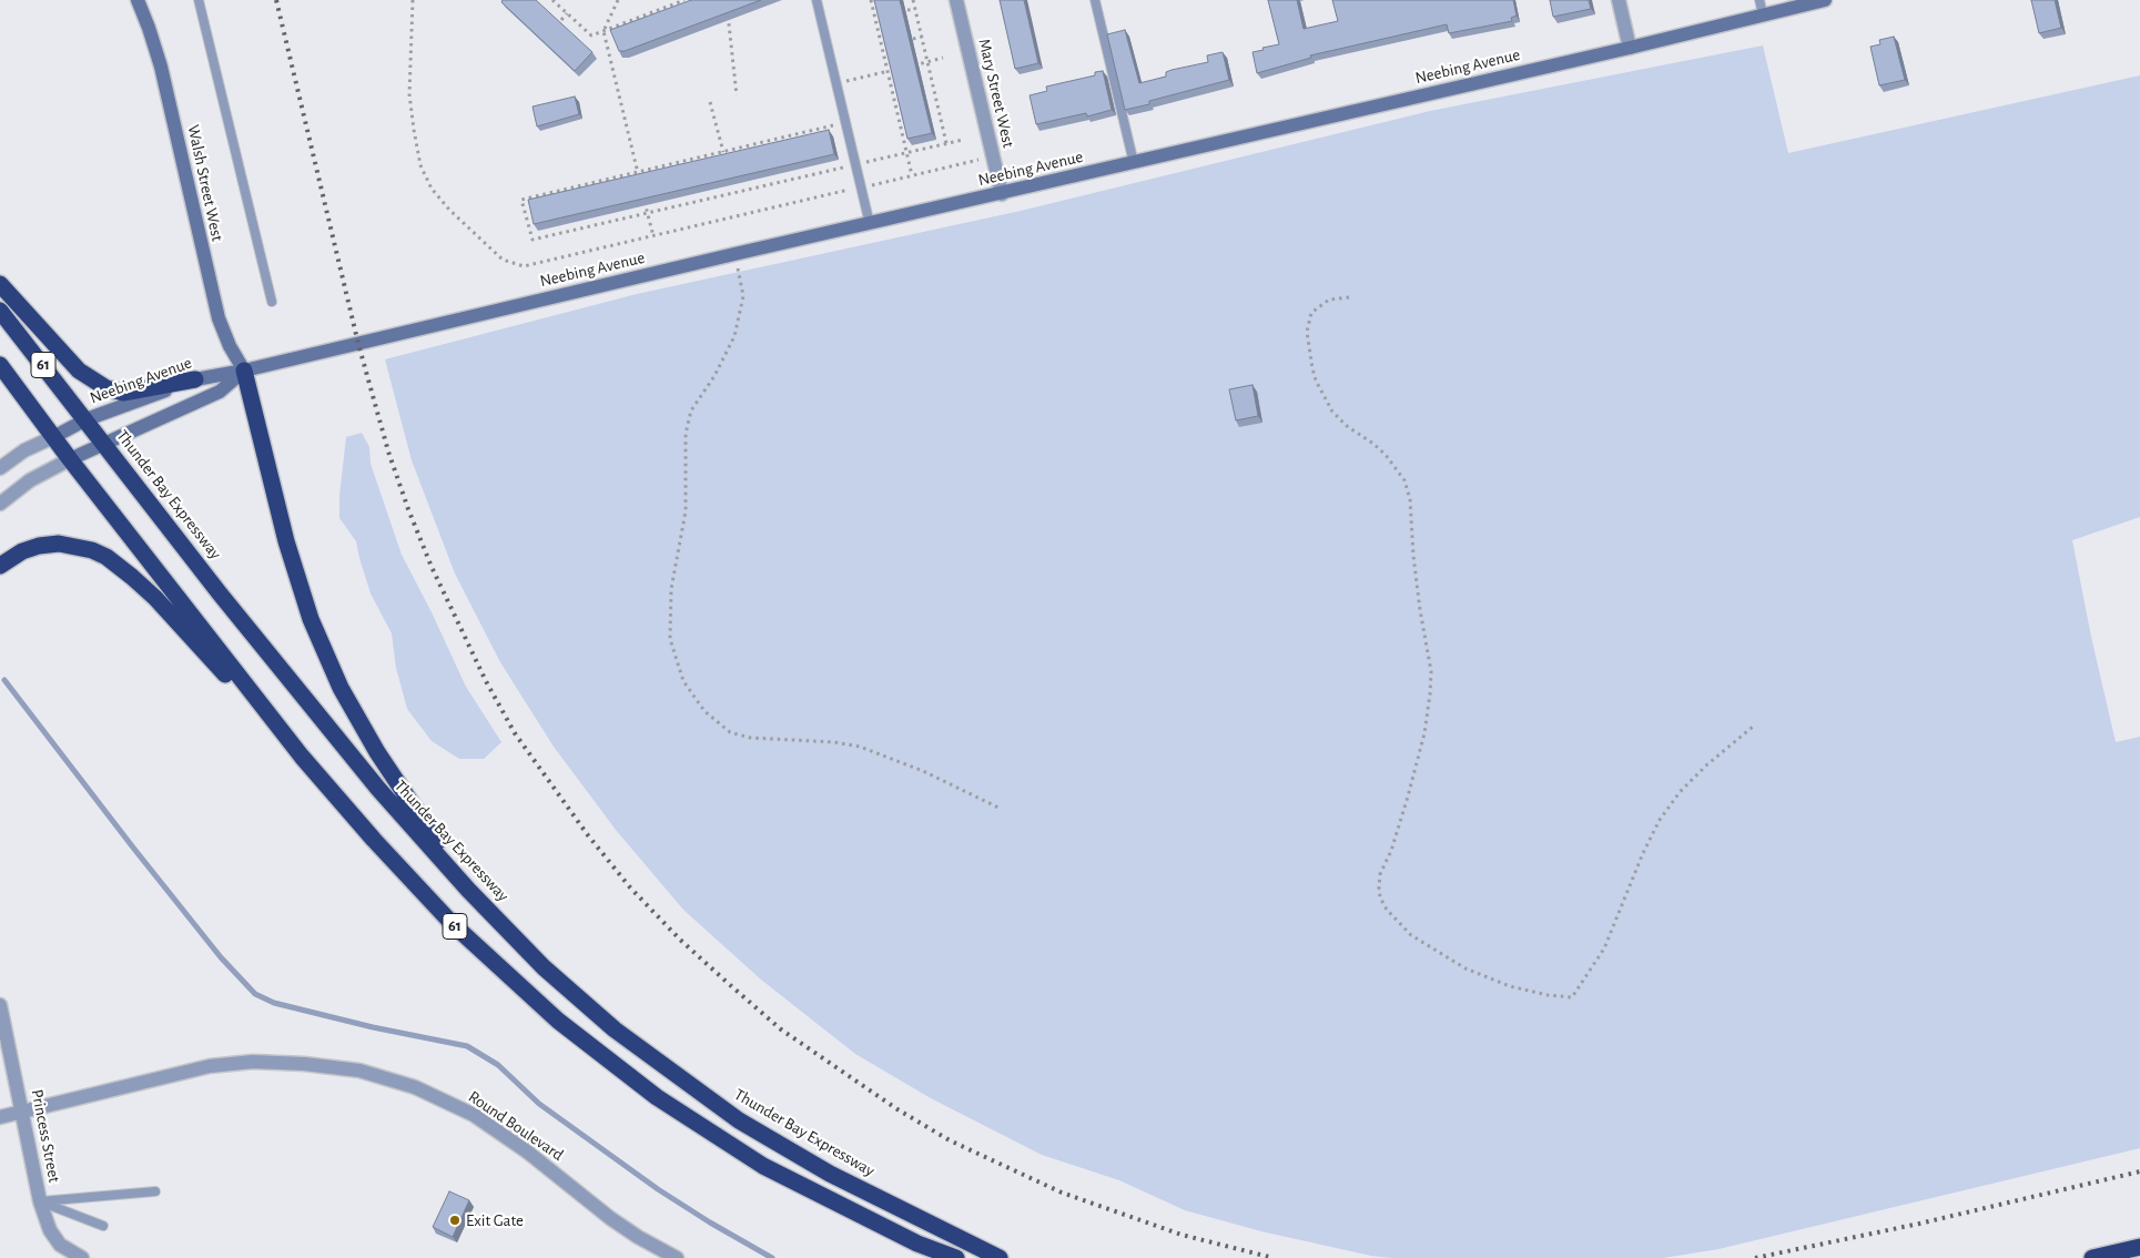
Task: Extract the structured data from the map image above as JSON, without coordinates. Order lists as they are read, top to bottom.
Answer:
{
  "streets": {
    "highway": ["61", "Thunder Bay Expressway"],
    "main road": ["Neebing Avenue", "Walsh Street West"],
    "street": ["Mary Street West", "Round Boulevard", "Princess Street"]
  },
  "crossings": [
    ["Neebing Avenue", "Mary Street West"],
    ["Neebing Avenue", "Walsh Street West"],
    ["Neebing Avenue", "61"],
    ["Neebing Avenue", "Thunder Bay Expressway"],
    ["Round Boulevard", "Princess Street"]
  ],
  "places": ["Exit Gate"]
}
